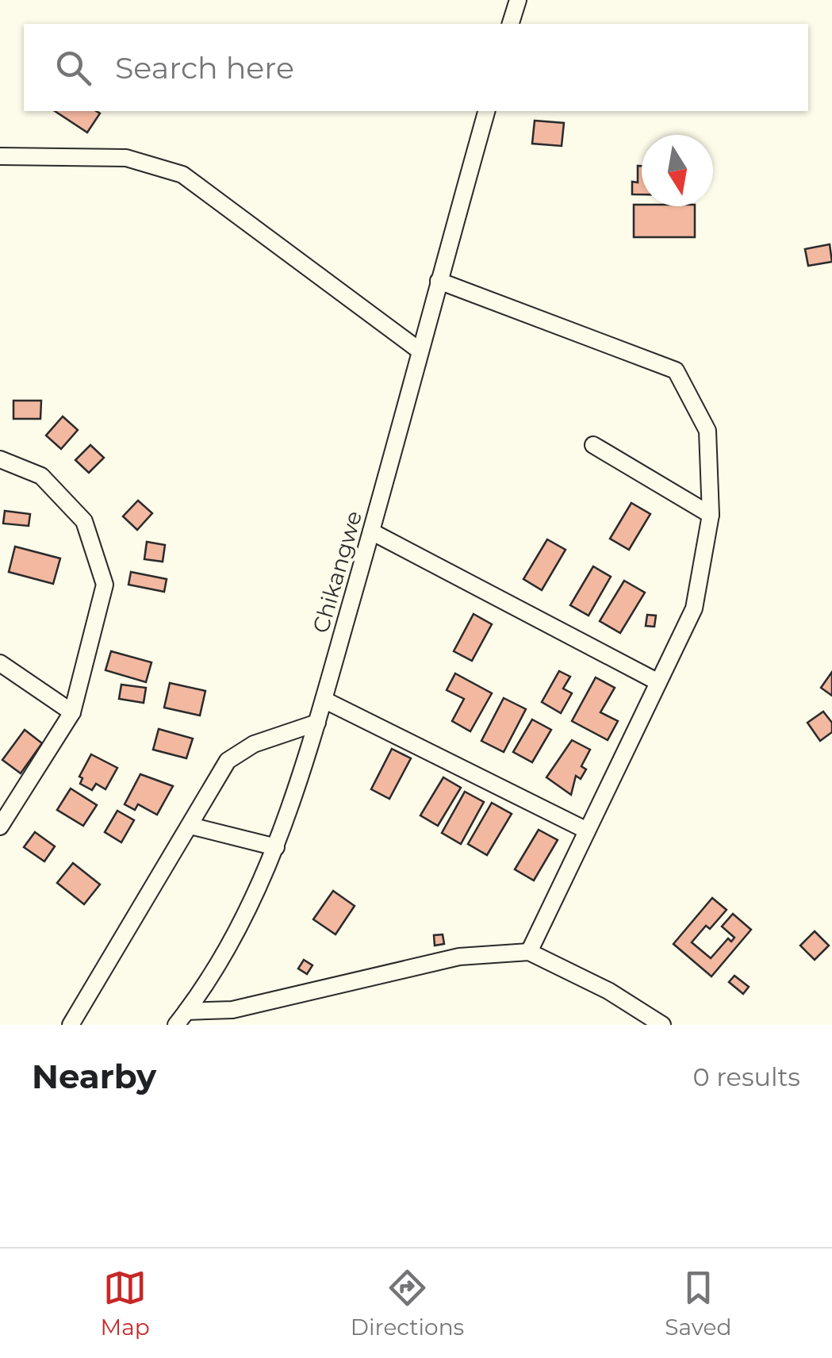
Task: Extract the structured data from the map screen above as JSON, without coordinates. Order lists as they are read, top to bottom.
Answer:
{
  "streets": {
    "street": ["Chikangwe"]
  },
  "north": "bottom",
  "page": {
    "search": "Search here",
    "heading": ["Nearby", "0 results"],
    "nav": ["Map", "Directions", "Saved"]
  }
}
